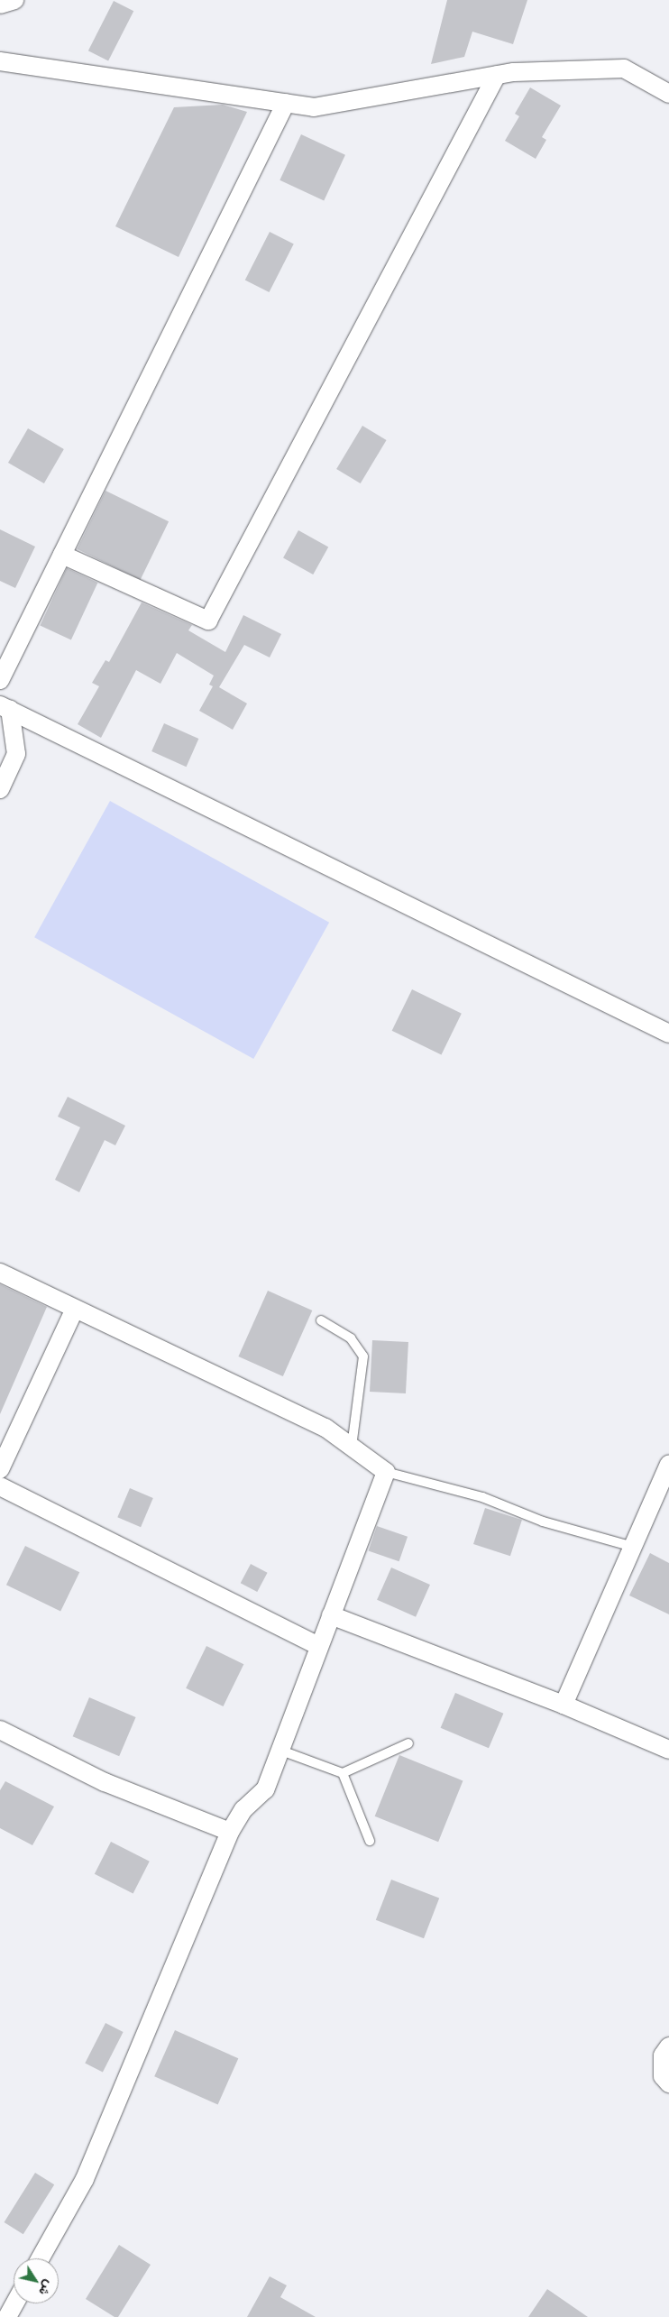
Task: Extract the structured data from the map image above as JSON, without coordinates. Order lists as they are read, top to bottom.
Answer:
{
  "north": "bottom right"
}
